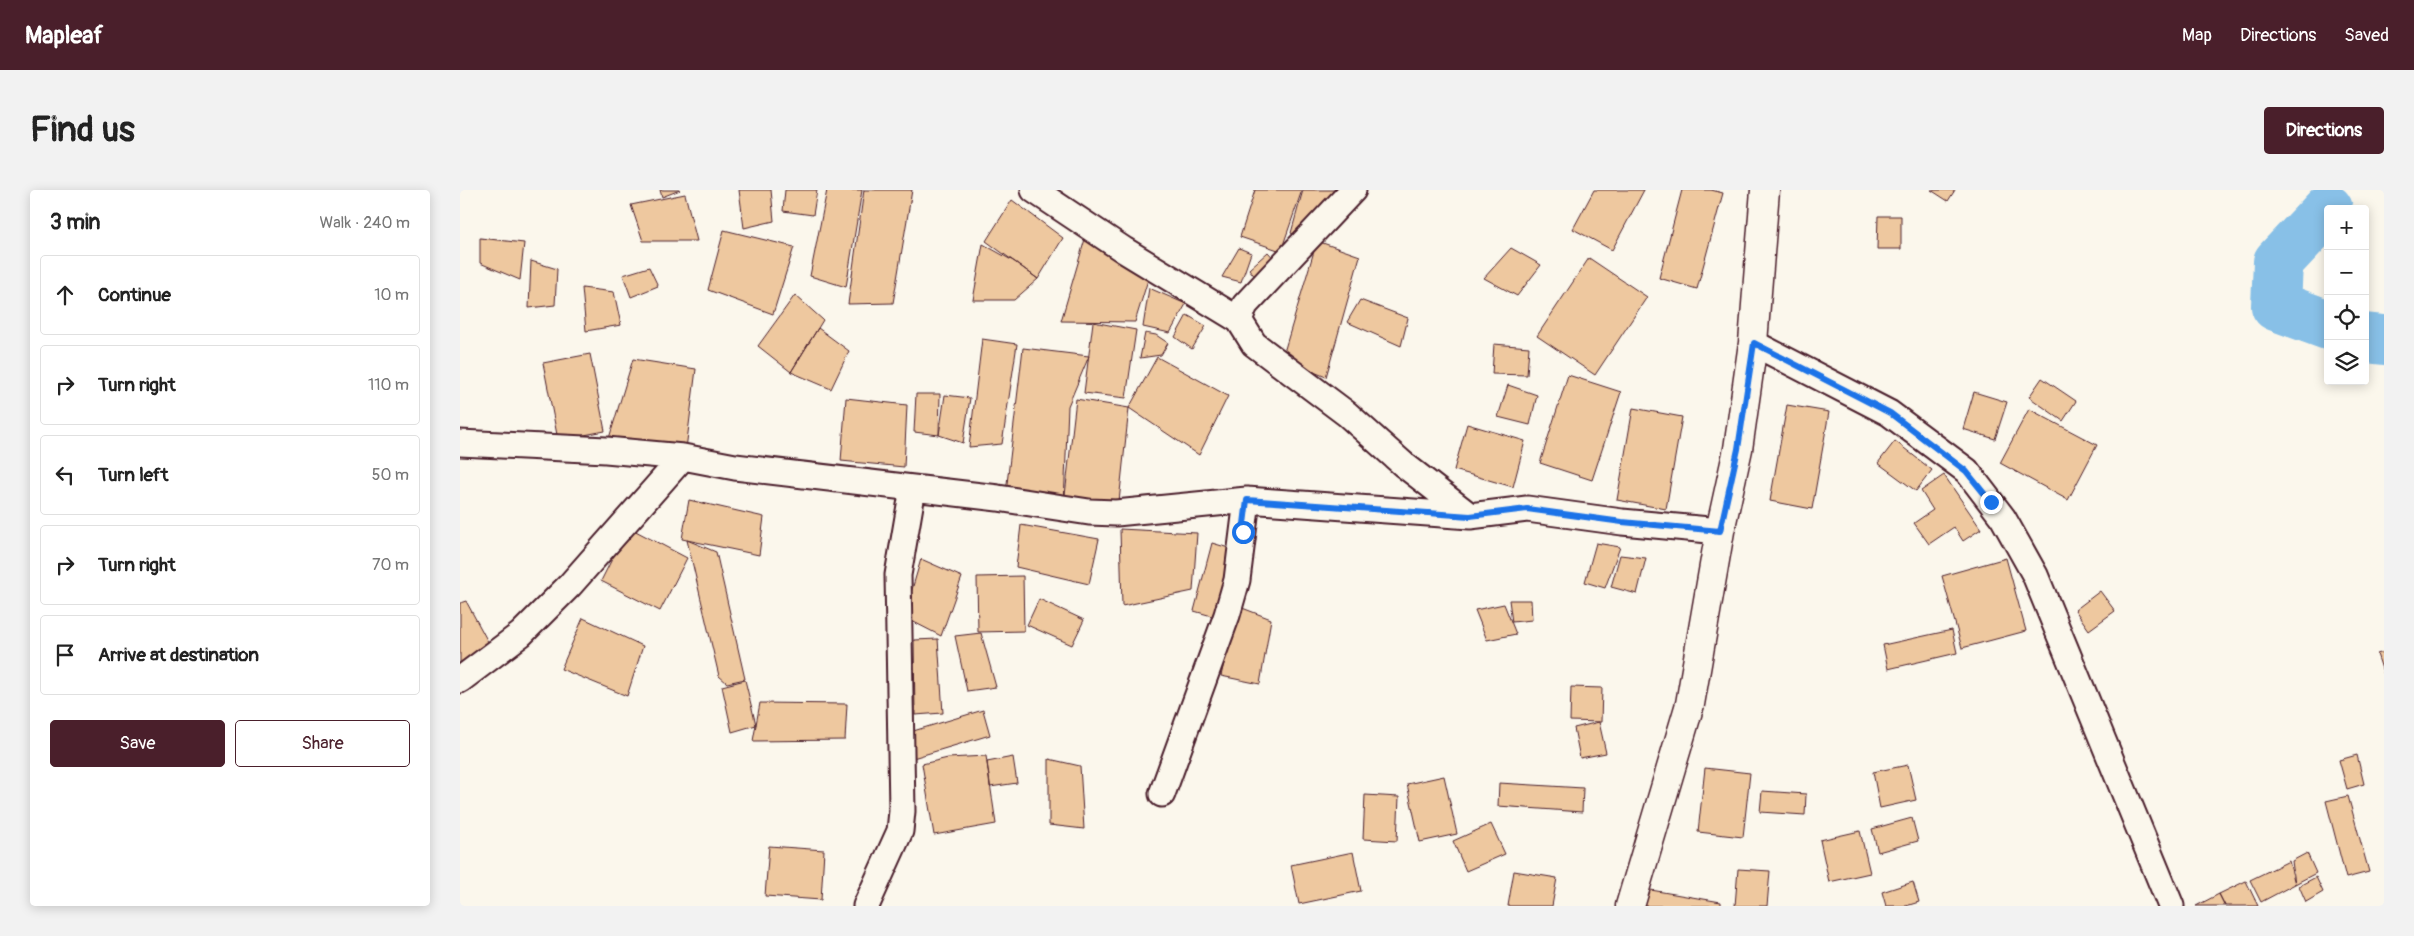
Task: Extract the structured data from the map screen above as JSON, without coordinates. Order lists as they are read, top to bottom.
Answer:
{
  "page": {
    "header": "Mapleaf",
    "nav": ["Map", "Directions", "Saved"],
    "buttons": [
      "Directions",
      ["Save", "Share"]
    ],
    "title": "Find us",
    "heading": ["3 min", "Walk · 240 m"],
    "map_buttons": ["+", "−"],
    "list": [
      ["Continue", "10 m"],
      ["Turn right", "110 m"],
      ["Turn left", "50 m"],
      ["Turn right", "70 m"],
      "Arrive at destination"
    ]
  }
}
